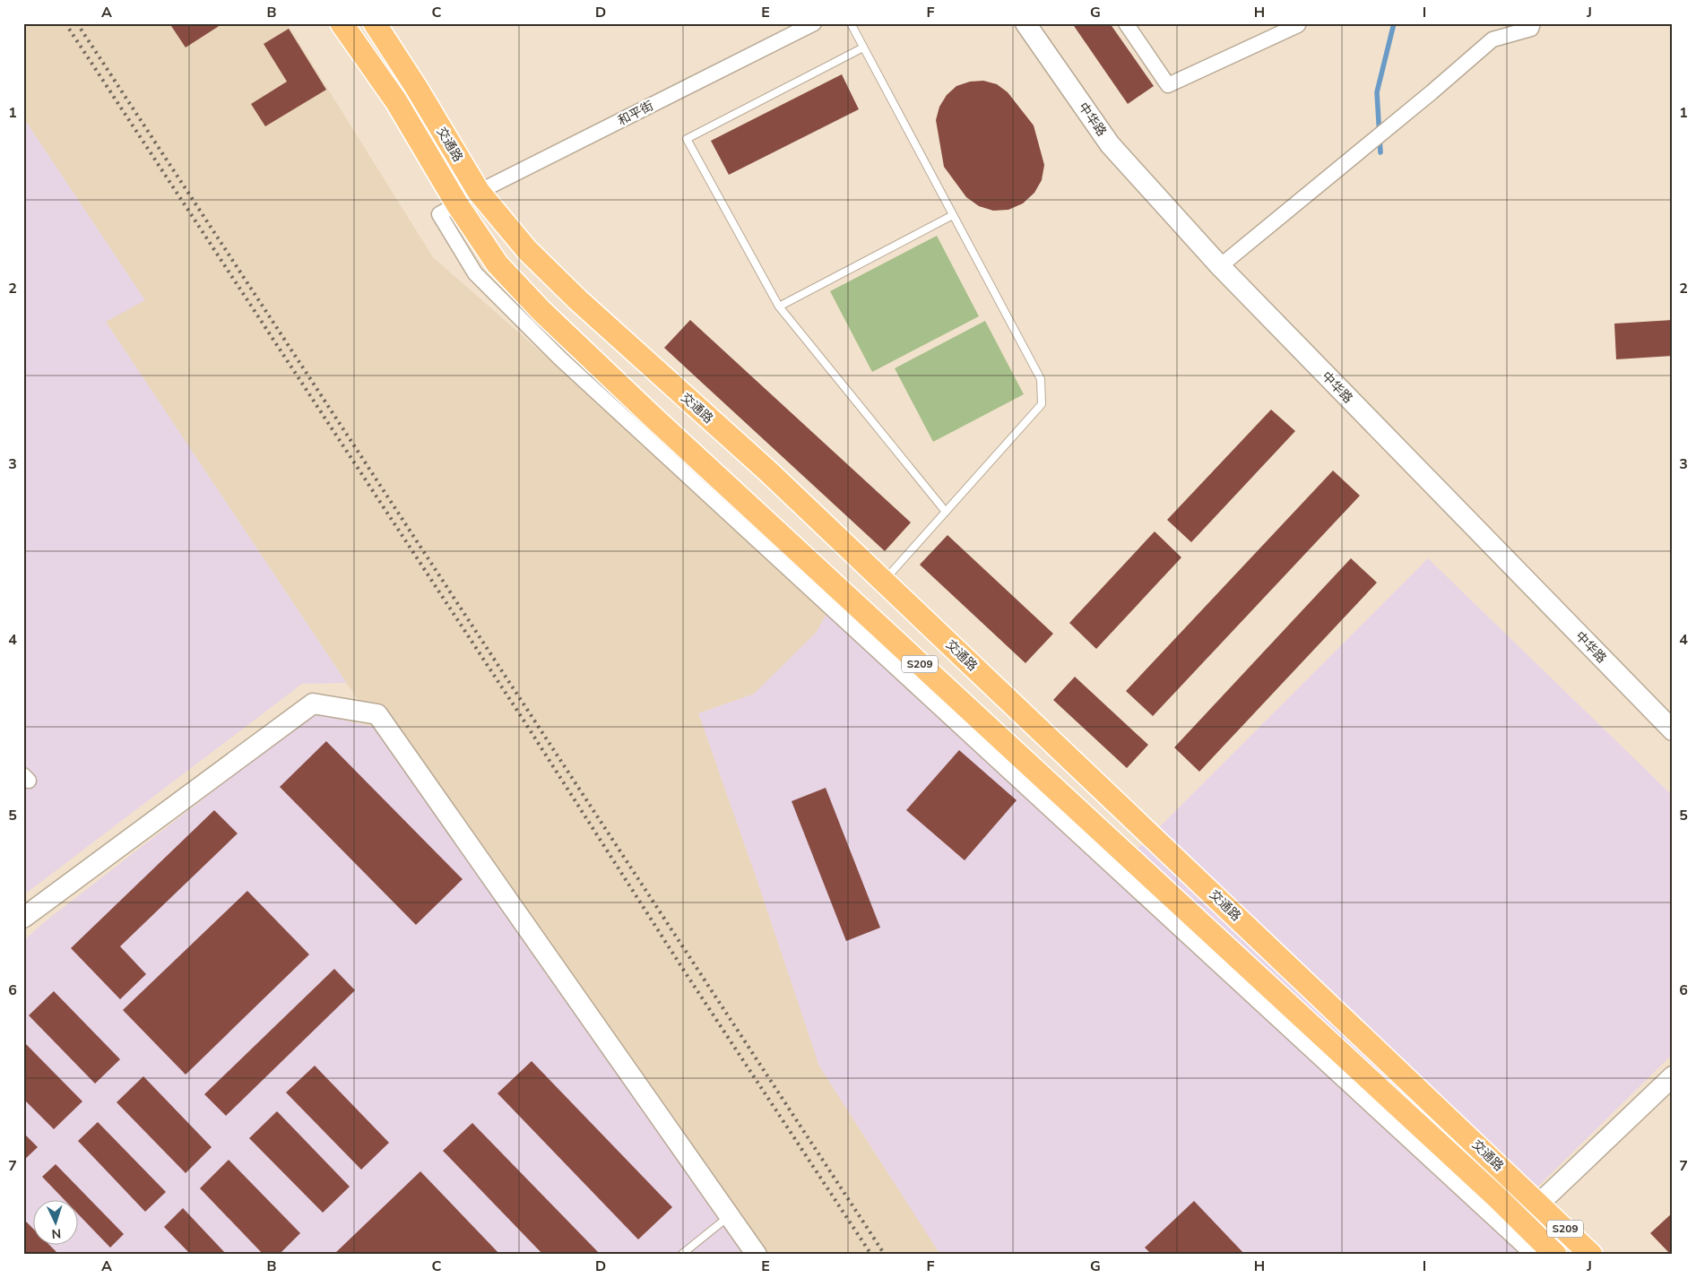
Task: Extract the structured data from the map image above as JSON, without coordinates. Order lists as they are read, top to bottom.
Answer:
{
  "streets": {
    "main road": ["交通路", "S209"],
    "street": ["和平街", "中华路"]
  },
  "crossings": [
    ["和平街", "交通路"]
  ],
  "north": "bottom",
  "grid": {
    "columns": [
      "A",
      "B",
      "C",
      "D",
      "E",
      "F",
      "G",
      "H",
      "I",
      "J"
    ],
    "rows": [
      "1",
      "2",
      "3",
      "4",
      "5",
      "6",
      "7"
    ]
  }
}
